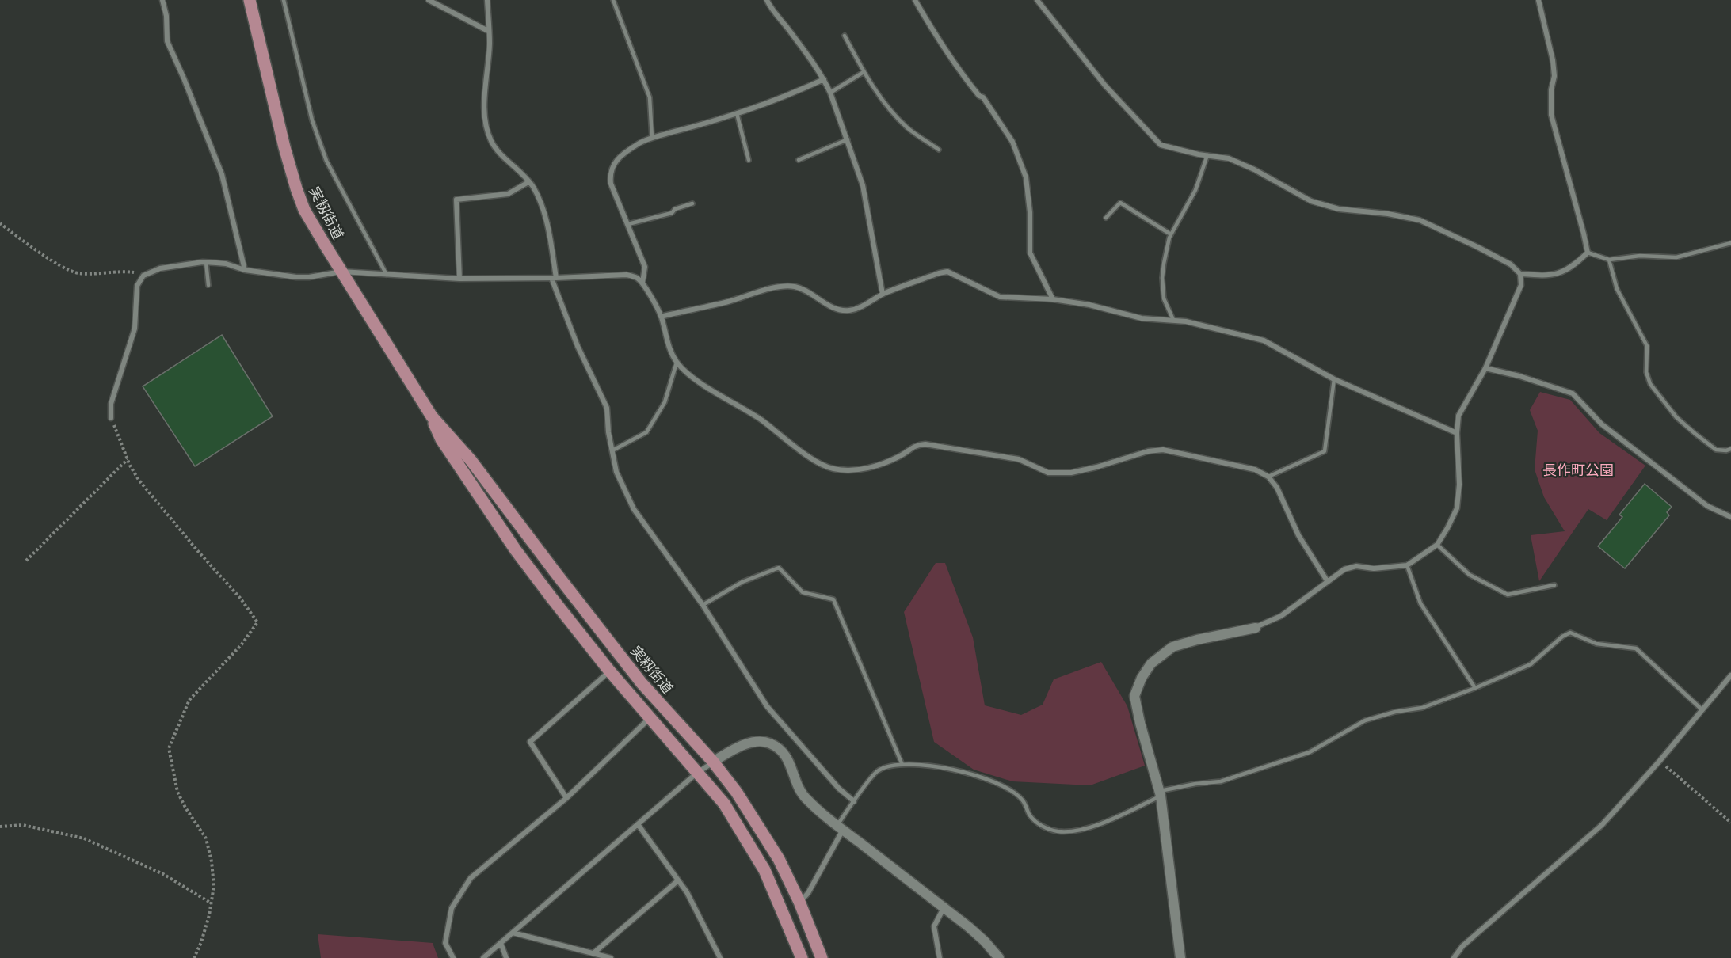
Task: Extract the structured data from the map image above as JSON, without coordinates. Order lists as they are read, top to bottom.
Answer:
{
  "streets": {
    "main road": ["実籾街道"]
  },
  "parks": ["長作町公園"]
}
